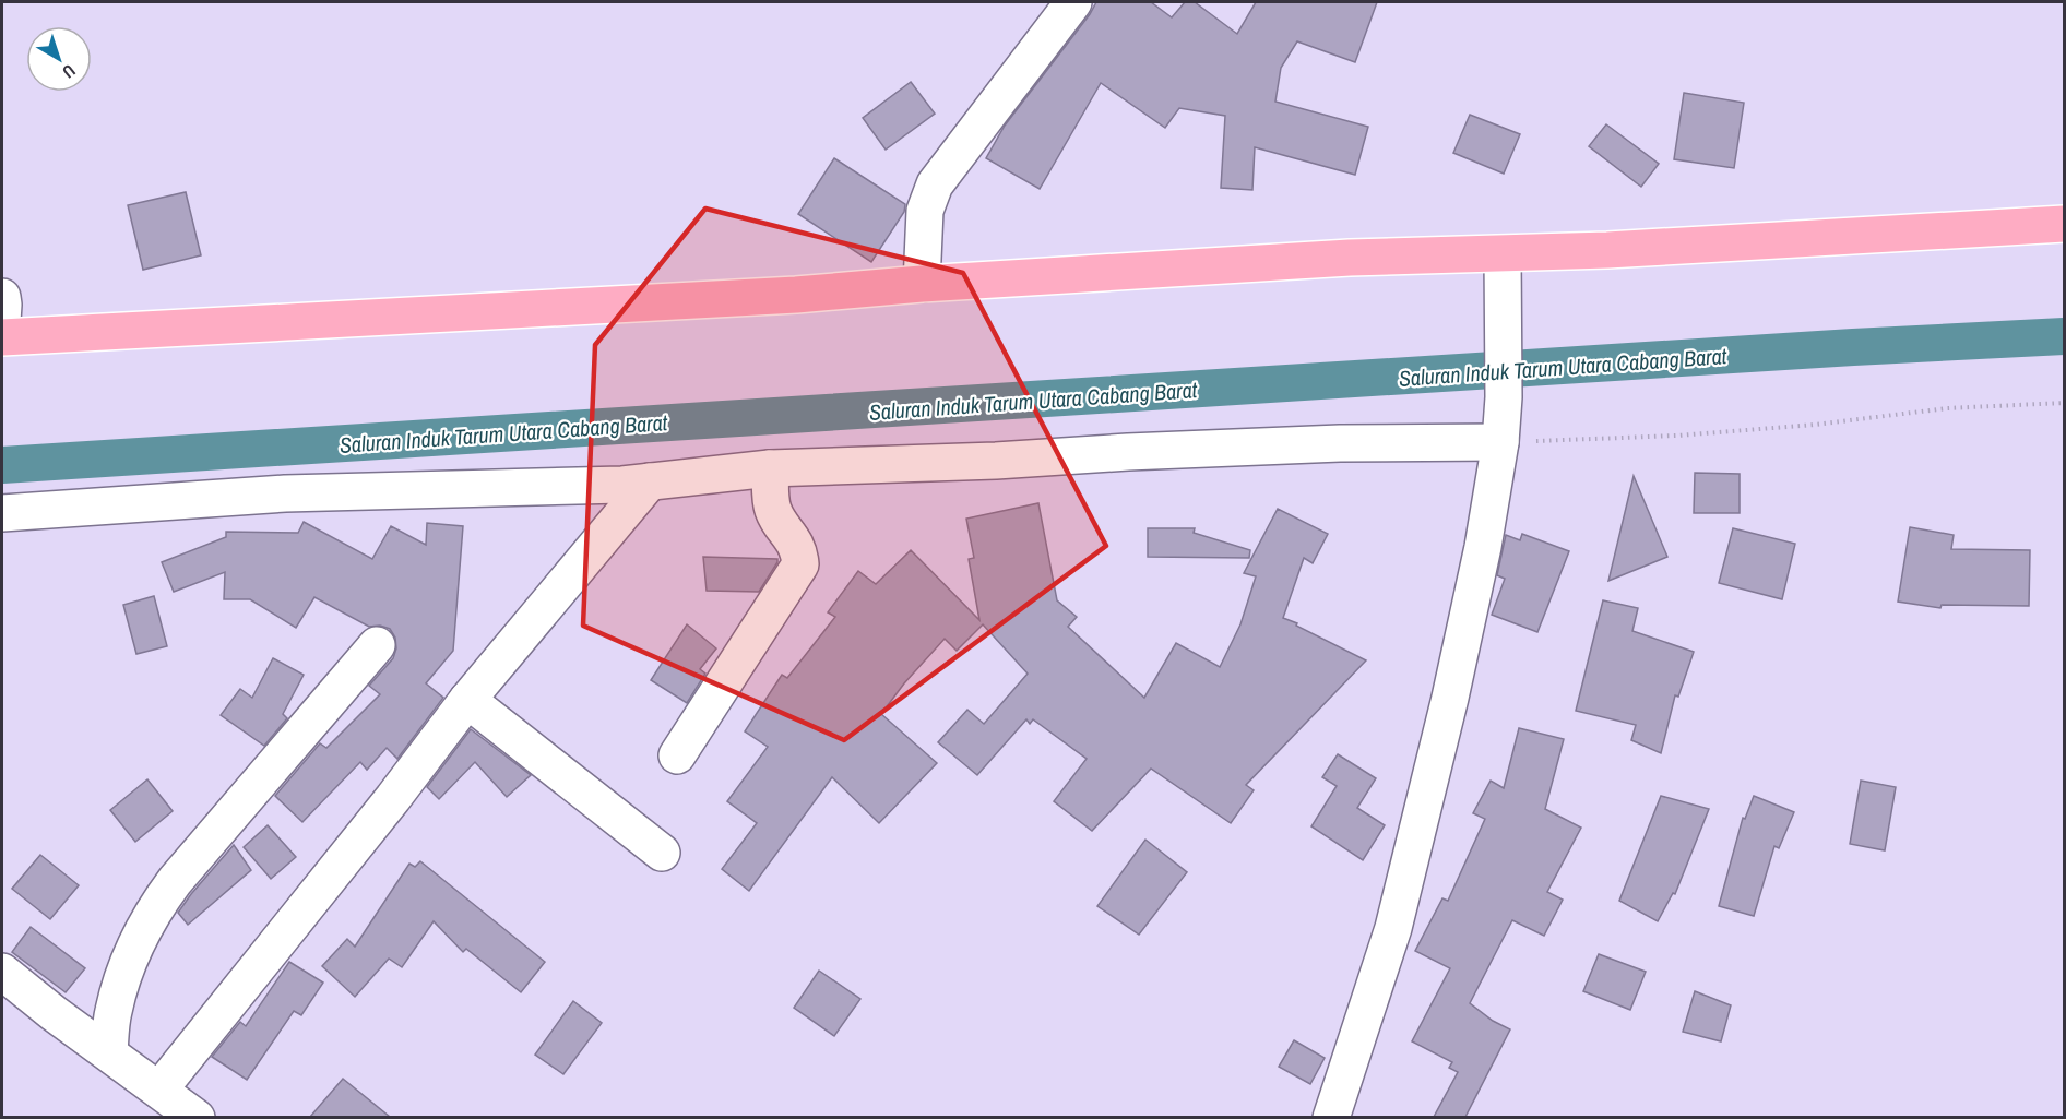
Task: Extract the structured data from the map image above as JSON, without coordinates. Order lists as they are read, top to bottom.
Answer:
{
  "water": ["Saluran Induk Tarum Utara Cabang Barat"],
  "north": "bottom right"
}
